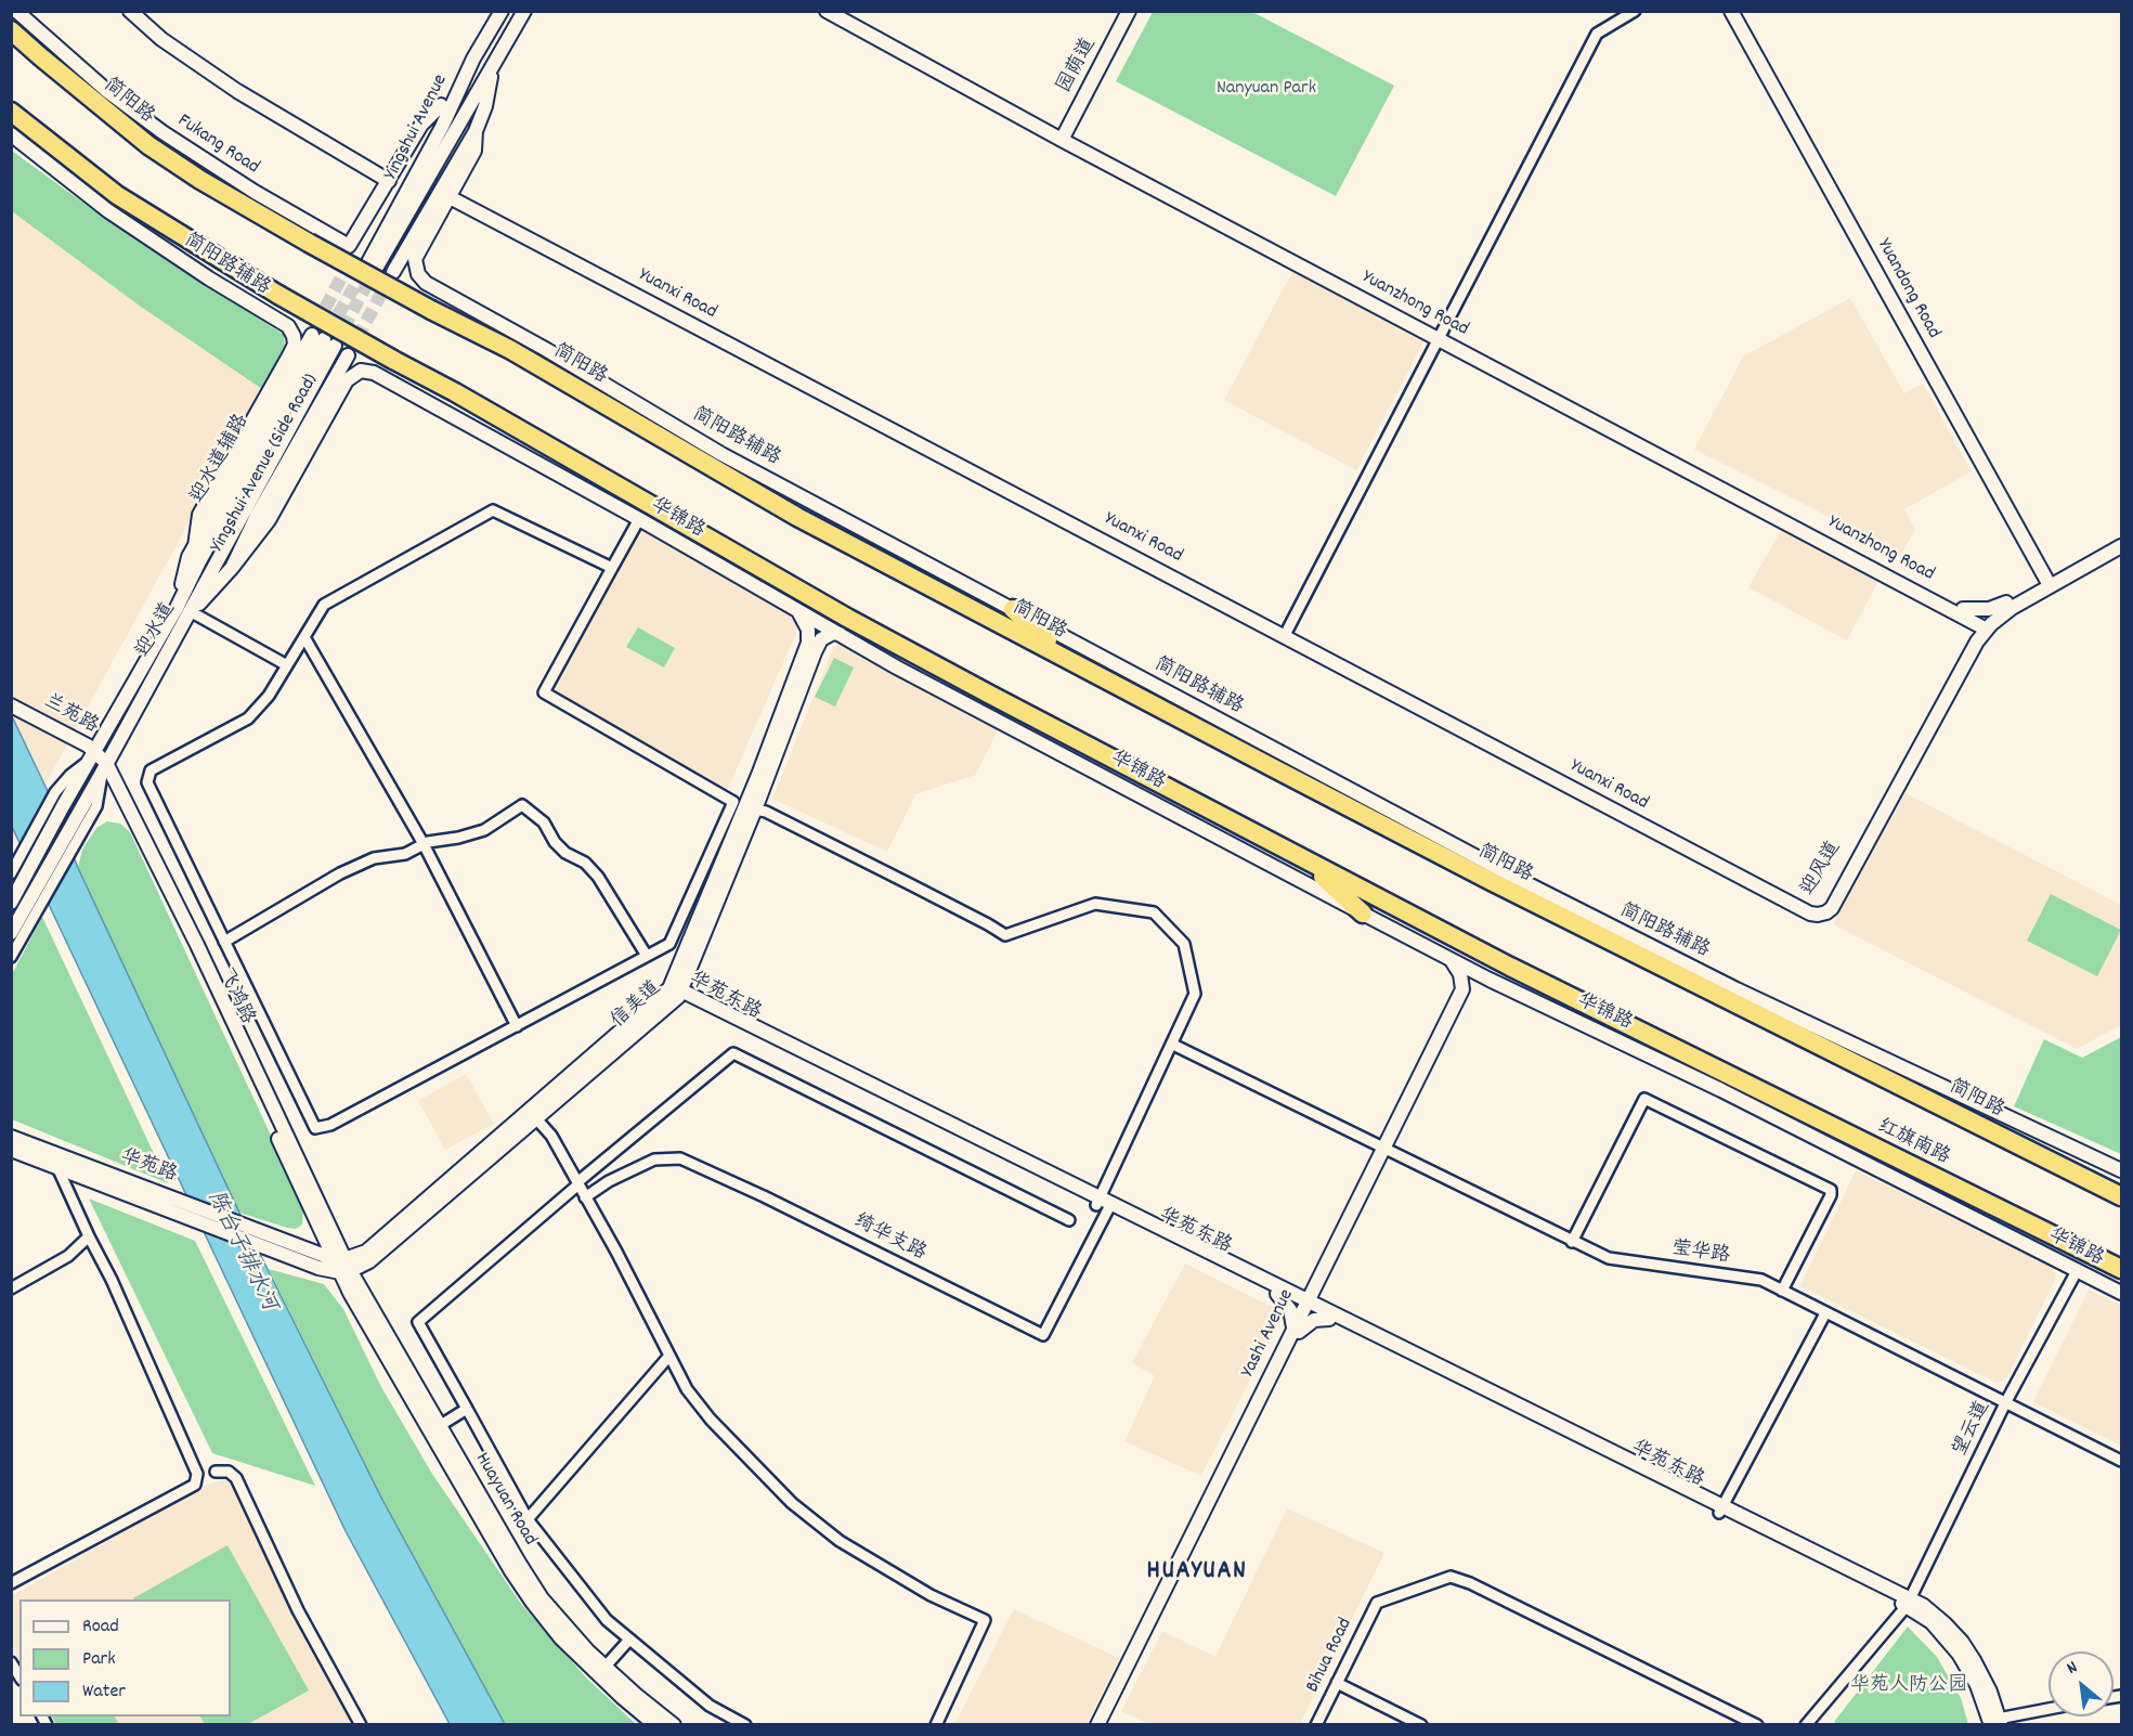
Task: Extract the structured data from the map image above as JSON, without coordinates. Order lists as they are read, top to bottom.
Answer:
{
  "streets": {
    "highway": ["简阳路", "红旗南路"],
    "street": [
      "园荫道",
      "Yingshui Avenue",
      "Fukang Road",
      "简阳路辅路",
      "Yuandong Road",
      "Yuanxi Road",
      "Yuanzhong Road",
      "迎水道辅路",
      "Yingshui Avenue (Side Road)",
      "华锦路",
      "迎水道",
      "兰苑路",
      "迎风道",
      "飞鸿路",
      "华苑东路",
      "信美道",
      "华苑路",
      "绮华支路",
      "莹华路",
      "Yashi Avenue",
      "望云道",
      "Huayuan Road",
      "Bihua Road"
    ]
  },
  "crossings": [
    ["园荫道", "Yuanzhong Road"],
    ["简阳路辅路", "Yuanxi Road"],
    ["简阳路辅路", "迎水道辅路"],
    ["Yuandong Road", "迎风道"],
    ["Yuanxi Road", "迎风道"],
    ["Yuanzhong Road", "迎风道"],
    ["迎水道辅路", "Yingshui Avenue (Side Road)"],
    ["迎水道辅路", "迎水道"],
    ["Yingshui Avenue (Side Road)", "华锦路"],
    ["Yingshui Avenue (Side Road)", "迎水道"],
    ["华锦路", "信美道"],
    ["华锦路", "Yashi Avenue"],
    ["华锦路", "望云道"],
    ["迎水道", "兰苑路"],
    ["迎水道", "飞鸿路"],
    ["兰苑路", "飞鸿路"],
    ["飞鸿路", "信美道"],
    ["飞鸿路", "华苑路"],
    ["飞鸿路", "Huayuan Road"],
    ["华苑东路", "信美道"],
    ["华苑东路", "绮华支路"],
    ["华苑东路", "Yashi Avenue"],
    ["华苑东路", "望云道"],
    ["信美道", "华苑路"],
    ["信美道", "Huayuan Road"],
    ["华苑路", "Huayuan Road"],
    ["莹华路", "Yashi Avenue"],
    ["莹华路", "望云道"]
  ],
  "districts": ["HUAYUAN"],
  "water": ["陈台子排水河"],
  "parks": ["Nanyuan Park", "华苑人防公园"],
  "legend": ["Road", "Park", "Water"],
  "north": "top left"
}
